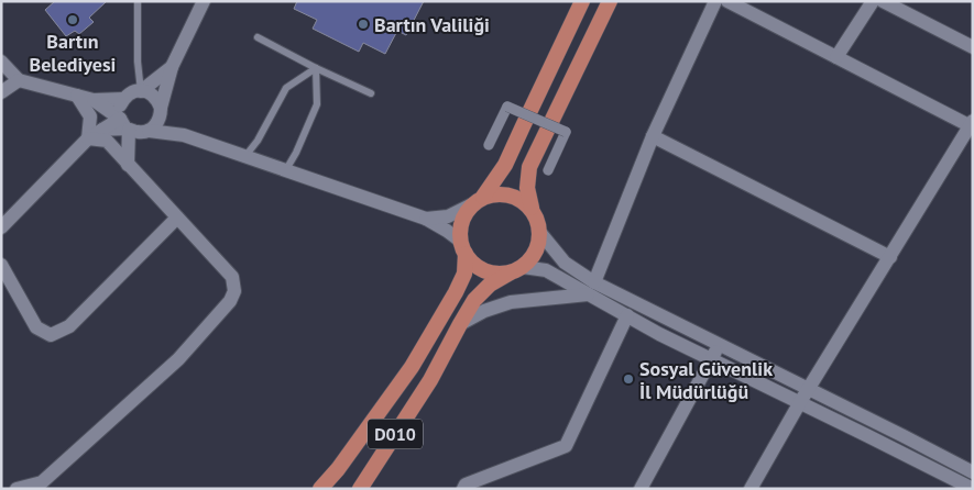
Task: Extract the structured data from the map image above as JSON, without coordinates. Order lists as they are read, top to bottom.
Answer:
{
  "streets": {
    "highway": ["D010"]
  },
  "places": ["Bartın Belediyesi", "Bartın Valiliği", "Sosyal Güvenlik İl Müdürlüğü"]
}
